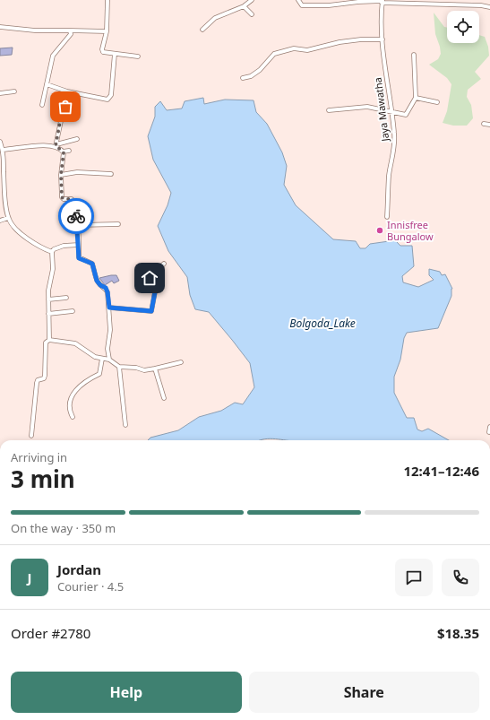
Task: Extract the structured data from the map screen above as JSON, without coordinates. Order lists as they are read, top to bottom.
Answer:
{
  "streets": {
    "street": ["Jaya Mawatha"]
  },
  "water": ["Bolgoda_Lake"],
  "places": ["Innisfree Bungalow"],
  "page": {
    "heading": ["3 min", "Arriving in", "12:41–12:46"],
    "panel": [
      "Jordan",
      "Courier · 4.5",
      "Order #2780",
      "$18.35"
    ],
    "bar": "On the way · 350 m",
    "round": "J",
    "buttons": ["Help", "Share"]
  }
}
